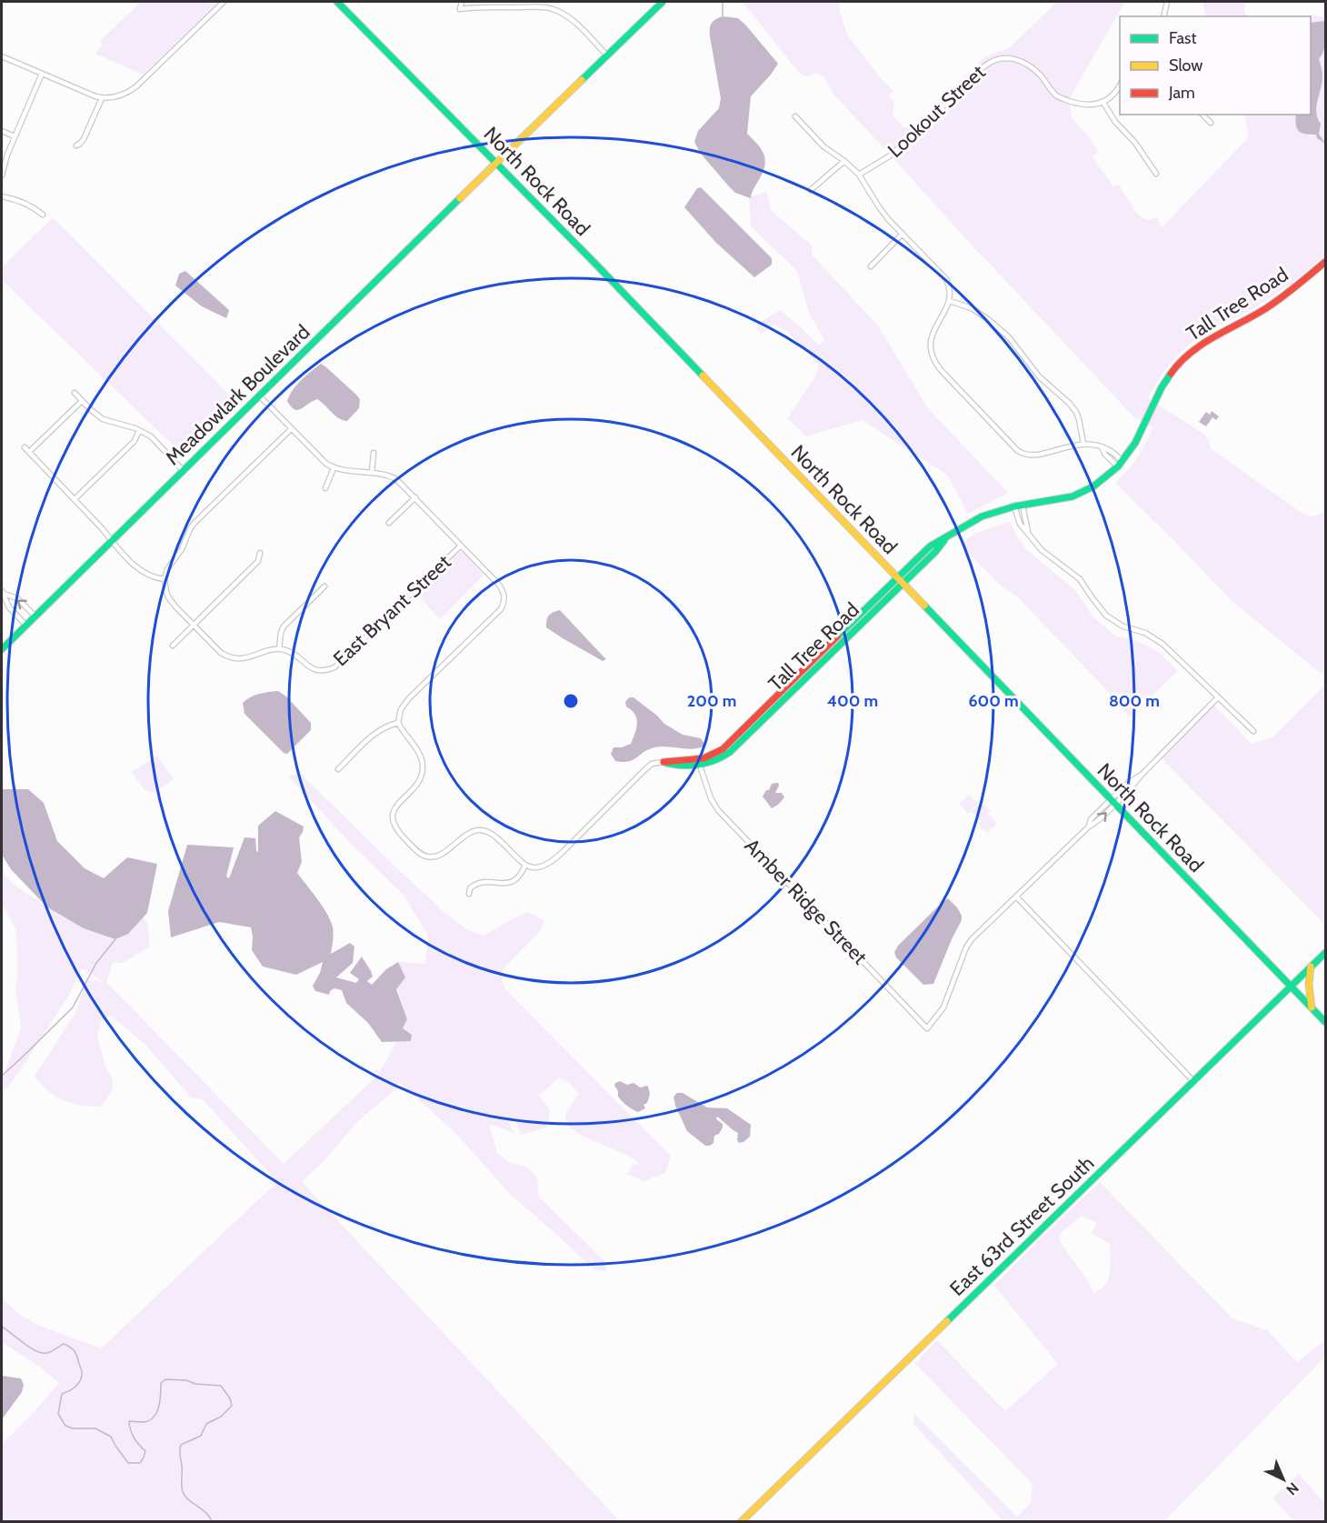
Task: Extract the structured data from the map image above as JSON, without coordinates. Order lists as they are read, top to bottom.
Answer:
{
  "streets": {
    "main road": [
      "North Rock Road",
      "Tall Tree Road",
      "Meadowlark Boulevard",
      "East 63rd Street South"
    ],
    "street": ["Lookout Street", "East Bryant Street", "Amber Ridge Street"]
  },
  "crossings": [
    ["North Rock Road", "Tall Tree Road"],
    ["North Rock Road", "Meadowlark Boulevard"],
    ["North Rock Road", "East 63rd Street South"],
    ["Tall Tree Road", "Amber Ridge Street"]
  ],
  "legend": ["Fast", "Slow", "Jam"],
  "north": "bottom right",
  "rings": [
    "200 m",
    "400 m",
    "600 m",
    "800 m"
  ]
}
